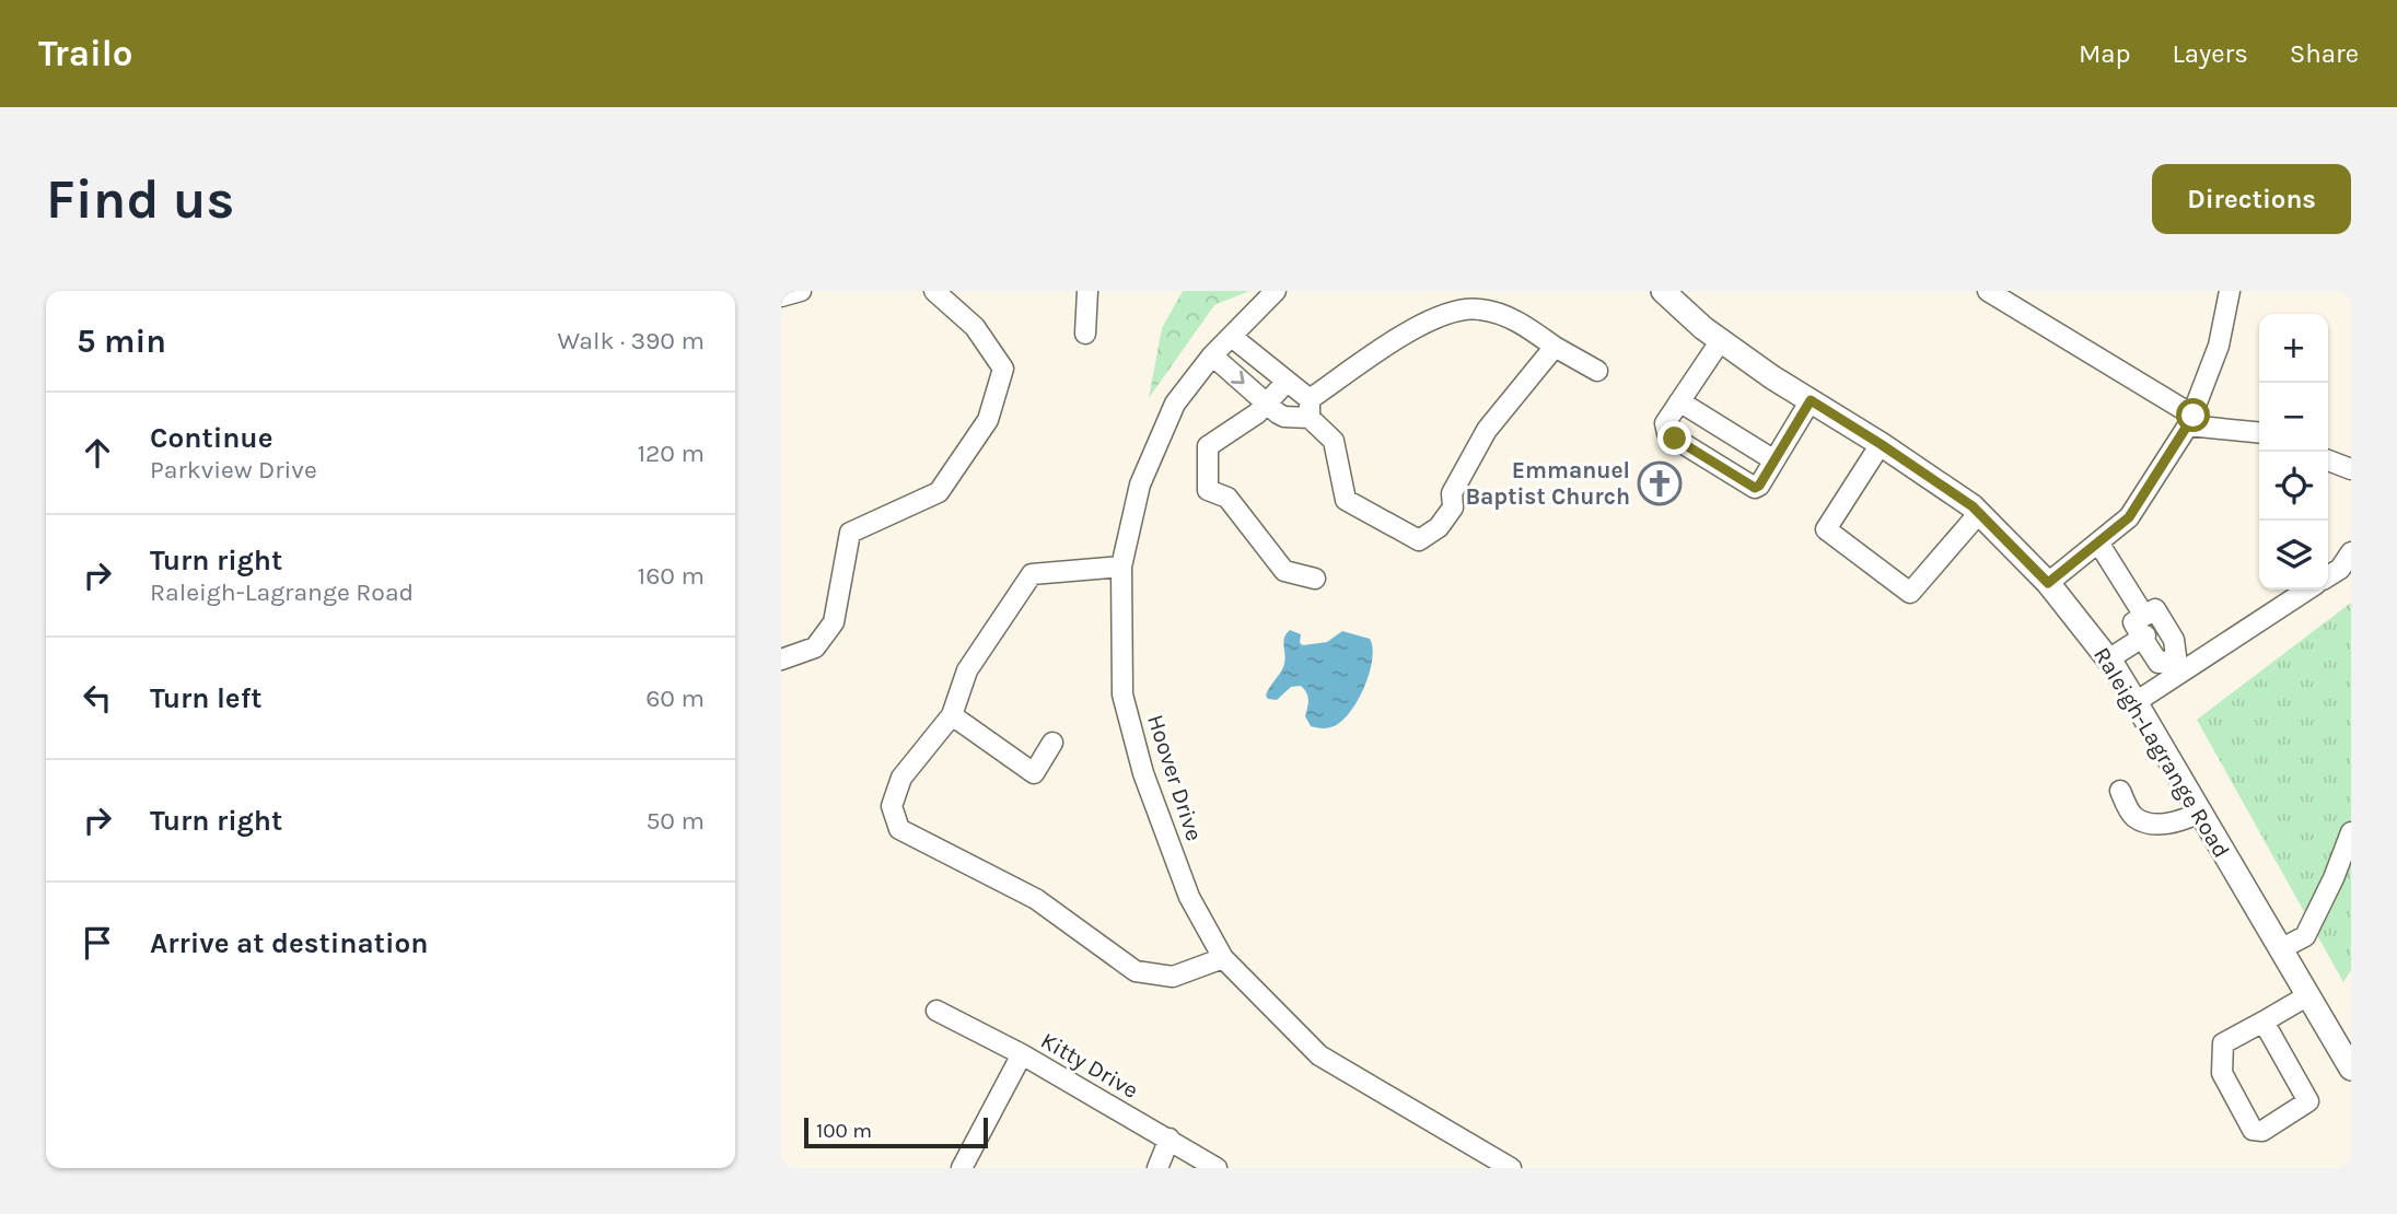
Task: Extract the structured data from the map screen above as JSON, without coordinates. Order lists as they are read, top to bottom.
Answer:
{
  "streets": {
    "main road": ["Raleigh-Lagrange Road"],
    "street": ["Hoover Drive", "Kitty Drive"]
  },
  "places": {
    "church": ["Emmanuel Baptist Church"]
  },
  "scale_bar": "100 m",
  "page": {
    "header": "Trailo",
    "nav": ["Map", "Layers", "Share"],
    "buttons": "Directions",
    "title": "Find us",
    "heading": ["5 min", "Walk · 390 m"],
    "map_buttons": ["+", "−"],
    "list": [
      ["Continue", "Parkview Drive", "120 m"],
      ["Turn right", "Raleigh-Lagrange Road", "160 m"],
      ["Turn left", "60 m"],
      ["Turn right", "50 m"],
      "Arrive at destination"
    ],
    "scale": "100 m"
  }
}
